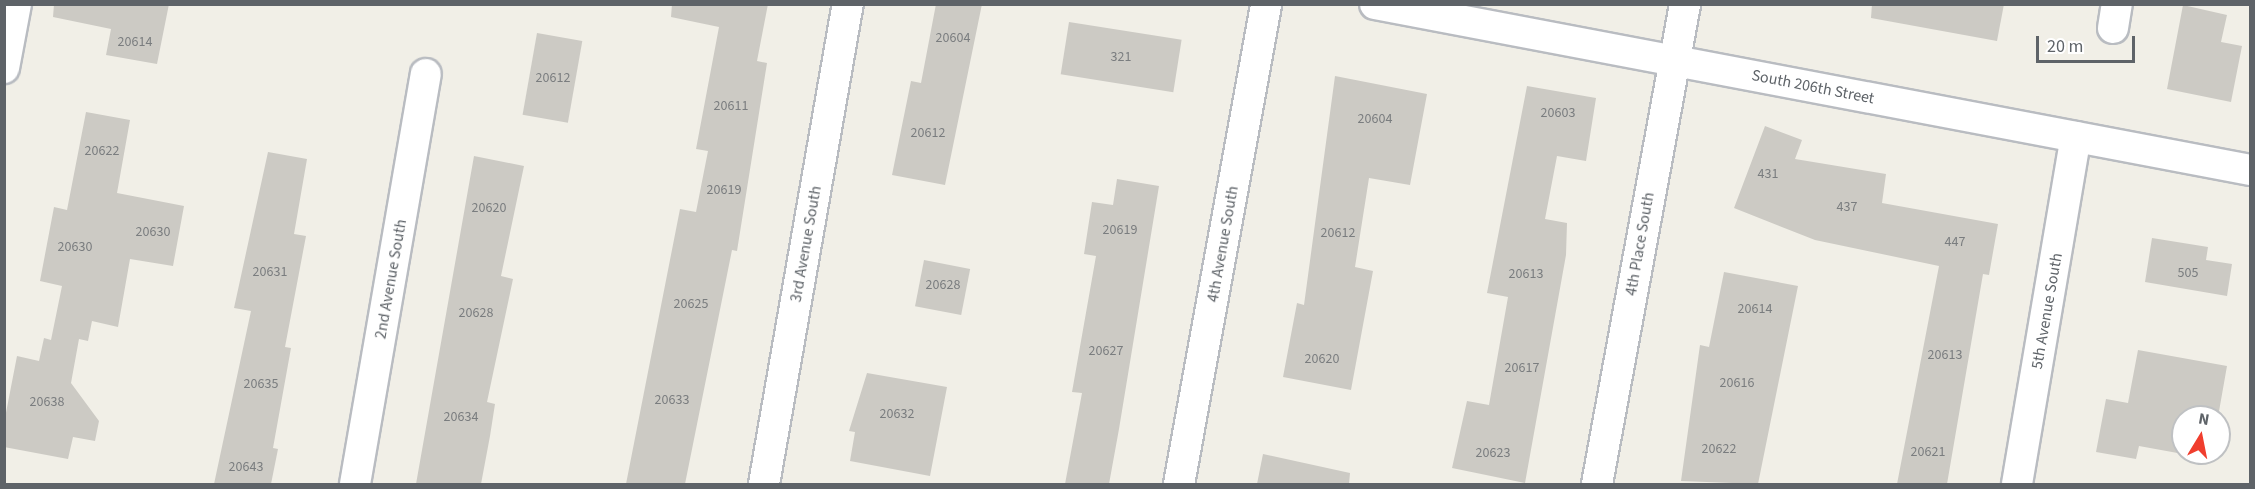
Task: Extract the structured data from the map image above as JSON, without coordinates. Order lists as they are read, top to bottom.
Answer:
{
  "streets": {
    "street": [
      "South 206th Street",
      "3rd Avenue South",
      "4th Avenue South",
      "4th Place South",
      "2nd Avenue South",
      "5th Avenue South"
    ]
  },
  "crossings": [
    ["South 206th Street", "4th Place South"],
    ["South 206th Street", "5th Avenue South"]
  ],
  "house_numbers": [
    "20604",
    "20614",
    "321",
    "20612",
    "20611",
    "20603",
    "20604",
    "20612",
    "20622",
    "431",
    "20619",
    "437",
    "20620",
    "20619",
    "20630",
    "20612",
    "447",
    "20630",
    "20631",
    "505",
    "20613",
    "20628",
    "20625",
    "20614",
    "20628",
    "20627",
    "20613",
    "20620",
    "20617",
    "20616",
    "20635",
    "20633",
    "20638",
    "20632",
    "20634",
    "20622",
    "20621",
    "20623",
    "20643"
  ],
  "scale_bar": "20 m",
  "north": "top"
}
